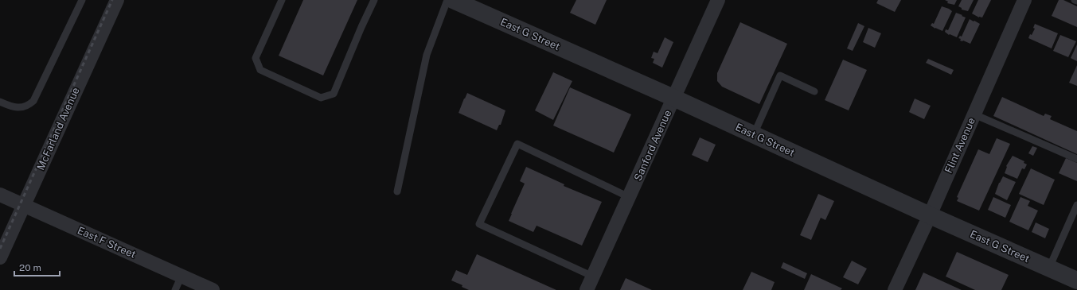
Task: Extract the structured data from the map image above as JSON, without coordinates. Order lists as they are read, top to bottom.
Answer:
{
  "streets": {
    "street": [
      "East G Street",
      "McFarland Avenue",
      "Sanford Avenue",
      "Flint Avenue",
      "East F Street"
    ]
  },
  "crossings": [
    ["East G Street", "Sanford Avenue"],
    ["East G Street", "Flint Avenue"],
    ["McFarland Avenue", "East F Street"]
  ],
  "scale_bar": "20 m"
}
